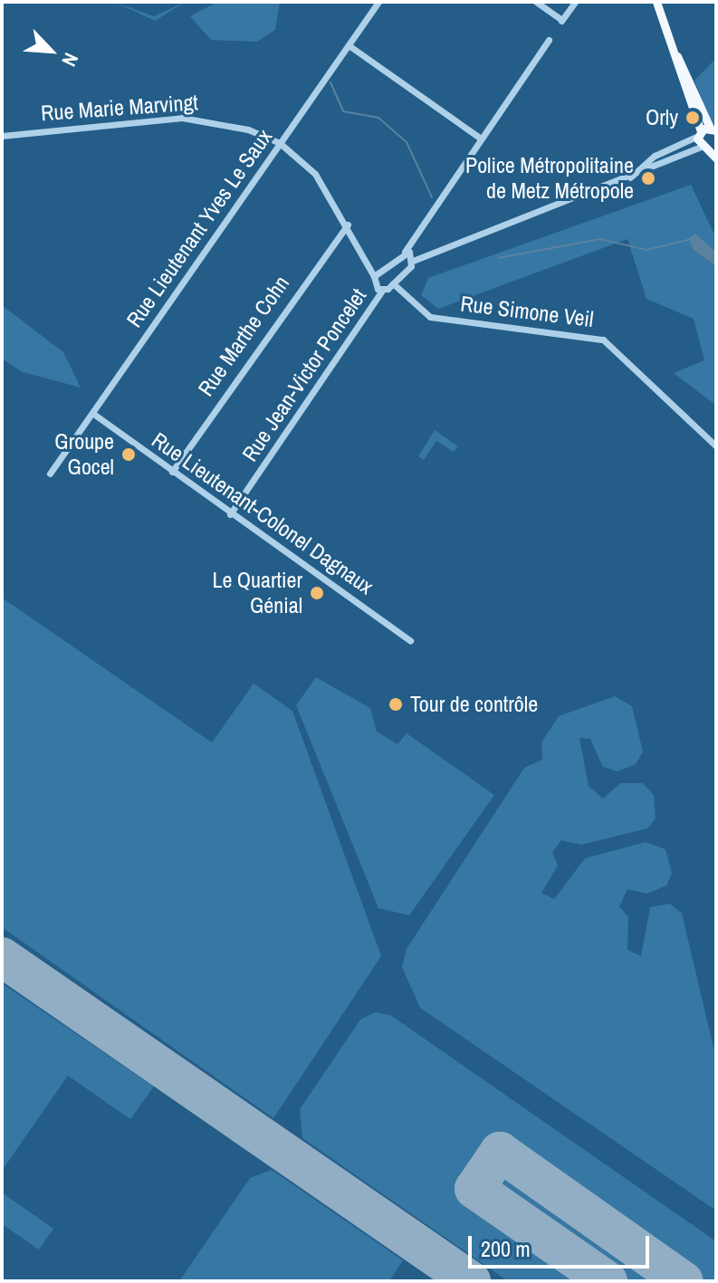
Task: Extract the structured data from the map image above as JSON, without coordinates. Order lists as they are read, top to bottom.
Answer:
{
  "streets": {
    "street": [
      "Rue Marie Marvingt",
      "Rue Lieutenant Yves Le Saux",
      "Rue Simone Veil",
      "Rue Marthe Cohn",
      "Rue Jean-Victor Poncelet",
      "Rue Lieutenant-Colonel Dagnaux"
    ]
  },
  "crossings": [
    ["Rue Marie Marvingt", "Rue Lieutenant Yves Le Saux"],
    ["Rue Marie Marvingt", "Rue Jean-Victor Poncelet"],
    ["Rue Lieutenant Yves Le Saux", "Rue Jean-Victor Poncelet"],
    ["Rue Lieutenant Yves Le Saux", "Rue Lieutenant-Colonel Dagnaux"],
    ["Rue Marthe Cohn", "Rue Jean-Victor Poncelet"],
    ["Rue Marthe Cohn", "Rue Lieutenant-Colonel Dagnaux"],
    ["Rue Jean-Victor Poncelet", "Rue Lieutenant-Colonel Dagnaux"]
  ],
  "places": [
    "Orly",
    "Police Métropolitaine de Metz Métropole",
    "Groupe Gocel",
    "Le Quartier Génial",
    "Tour de contrôle"
  ],
  "scale_bar": "200 m",
  "north": "bottom right"
}
